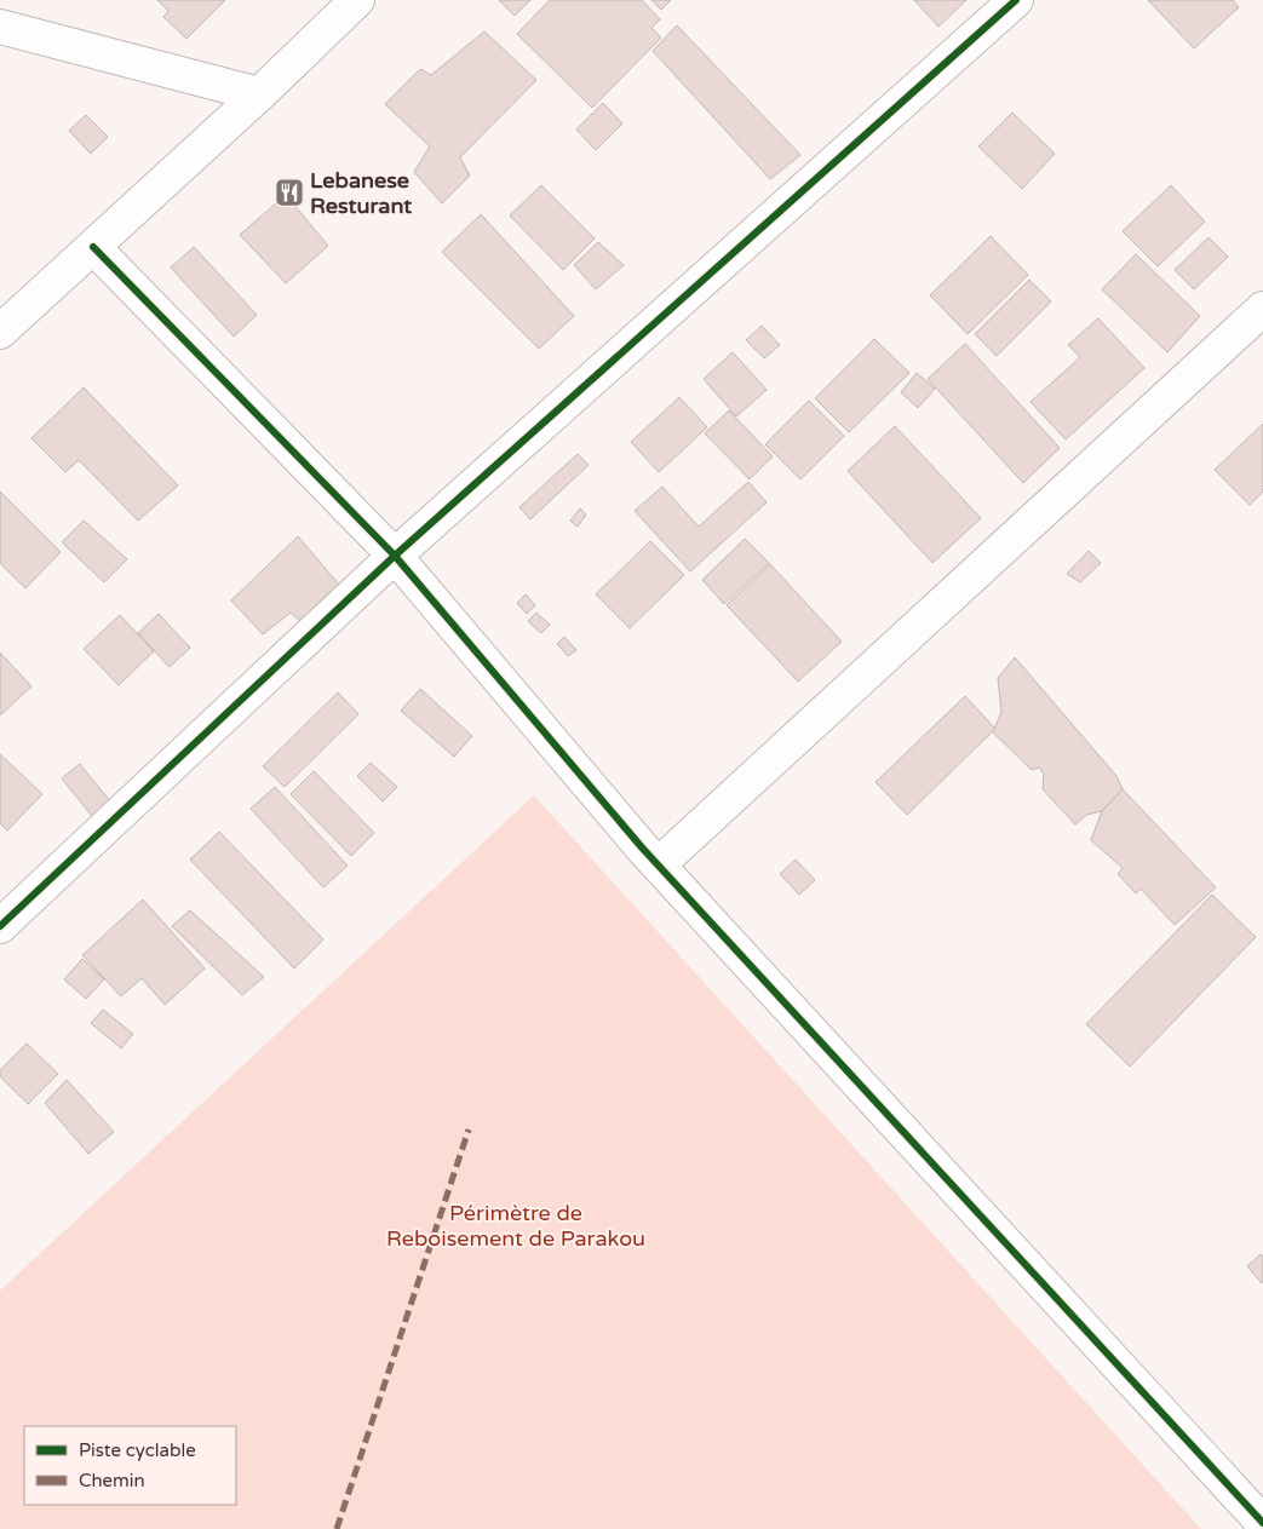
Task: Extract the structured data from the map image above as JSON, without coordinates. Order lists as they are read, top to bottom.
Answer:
{
  "parks": ["Périmètre de Reboisement de Parakou"],
  "places": {
    "restaurant": ["Lebanese Resturant"]
  },
  "legend": ["Piste cyclable", "Chemin"]
}
